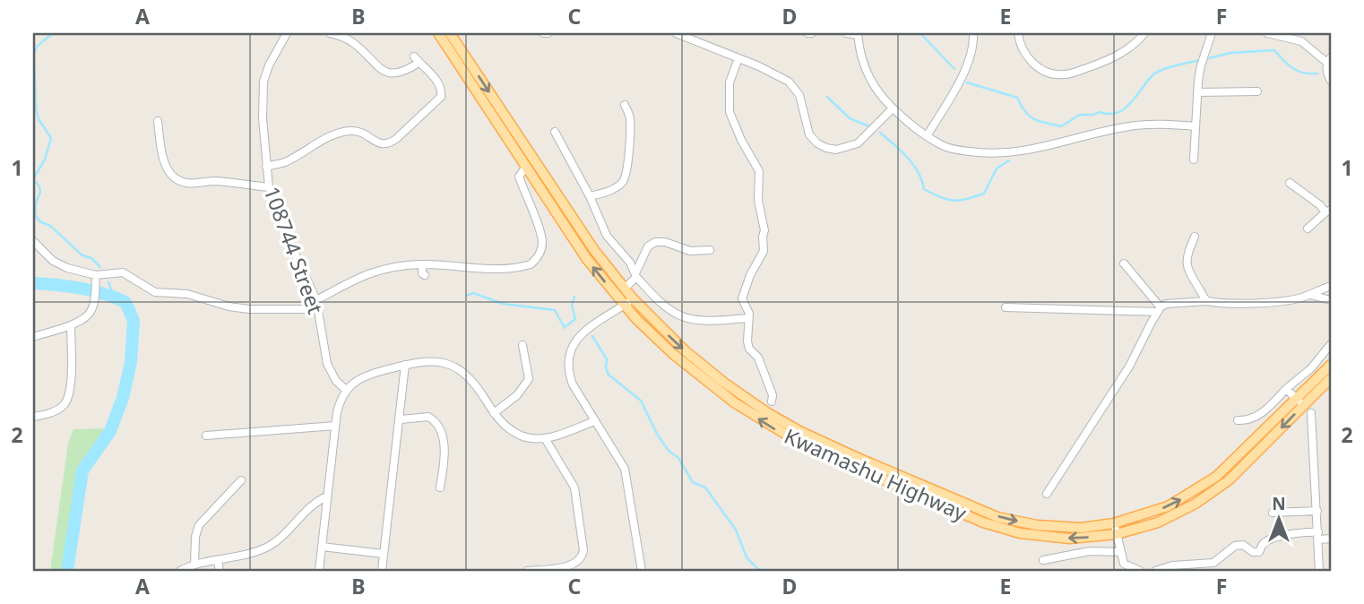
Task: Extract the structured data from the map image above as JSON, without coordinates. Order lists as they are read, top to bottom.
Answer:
{
  "streets": {
    "main road": ["Kwamashu Highway"],
    "street": ["108744 Street"]
  },
  "north": "top",
  "grid": {
    "columns": [
      "A",
      "B",
      "C",
      "D",
      "E",
      "F"
    ],
    "rows": ["1", "2"]
  }
}
